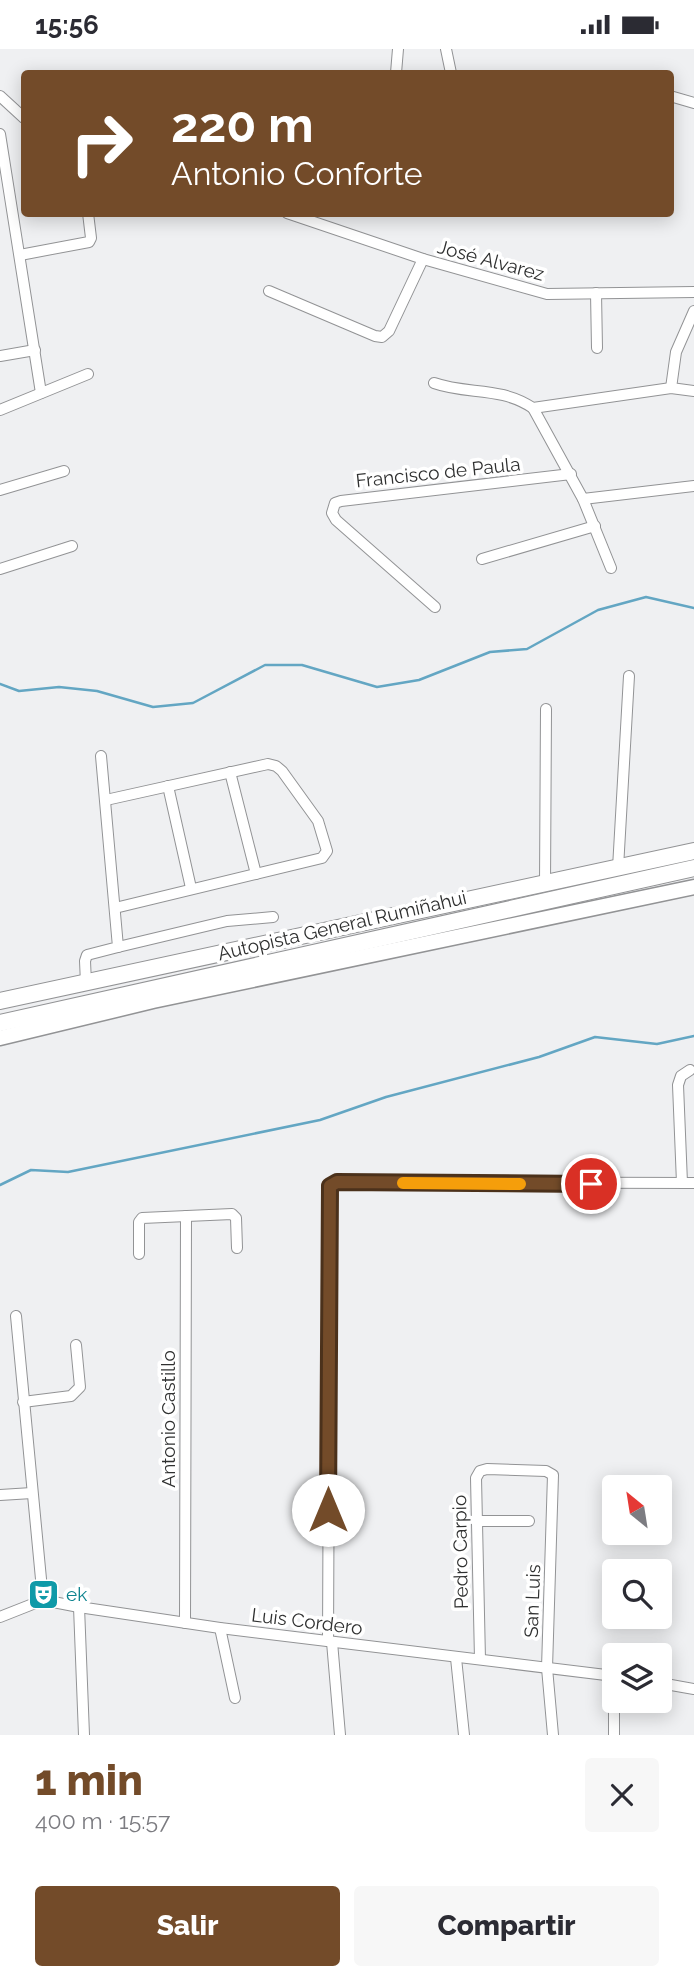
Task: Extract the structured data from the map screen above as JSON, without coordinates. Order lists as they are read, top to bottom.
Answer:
{
  "streets": {
    "highway": ["Autopista General Rumiñahui"],
    "street": [
      "José Alvarez",
      "Francisco de Paula",
      "Antonio Castillo",
      "Pedro Carpio",
      "San Luis",
      "Luis Cordero"
    ]
  },
  "crossings": [
    ["Antonio Castillo", "Luis Cordero"],
    ["Pedro Carpio", "San Luis"],
    ["Pedro Carpio", "Luis Cordero"],
    ["San Luis", "Luis Cordero"]
  ],
  "places": {
    "theatre": ["ek"]
  },
  "north": "top left",
  "page": {
    "status": "15:56",
    "turn": ["220 m", "Antonio Conforte"],
    "heading": ["1 min", "400 m · 15:57"],
    "buttons": ["Salir", "Compartir"]
  }
}
